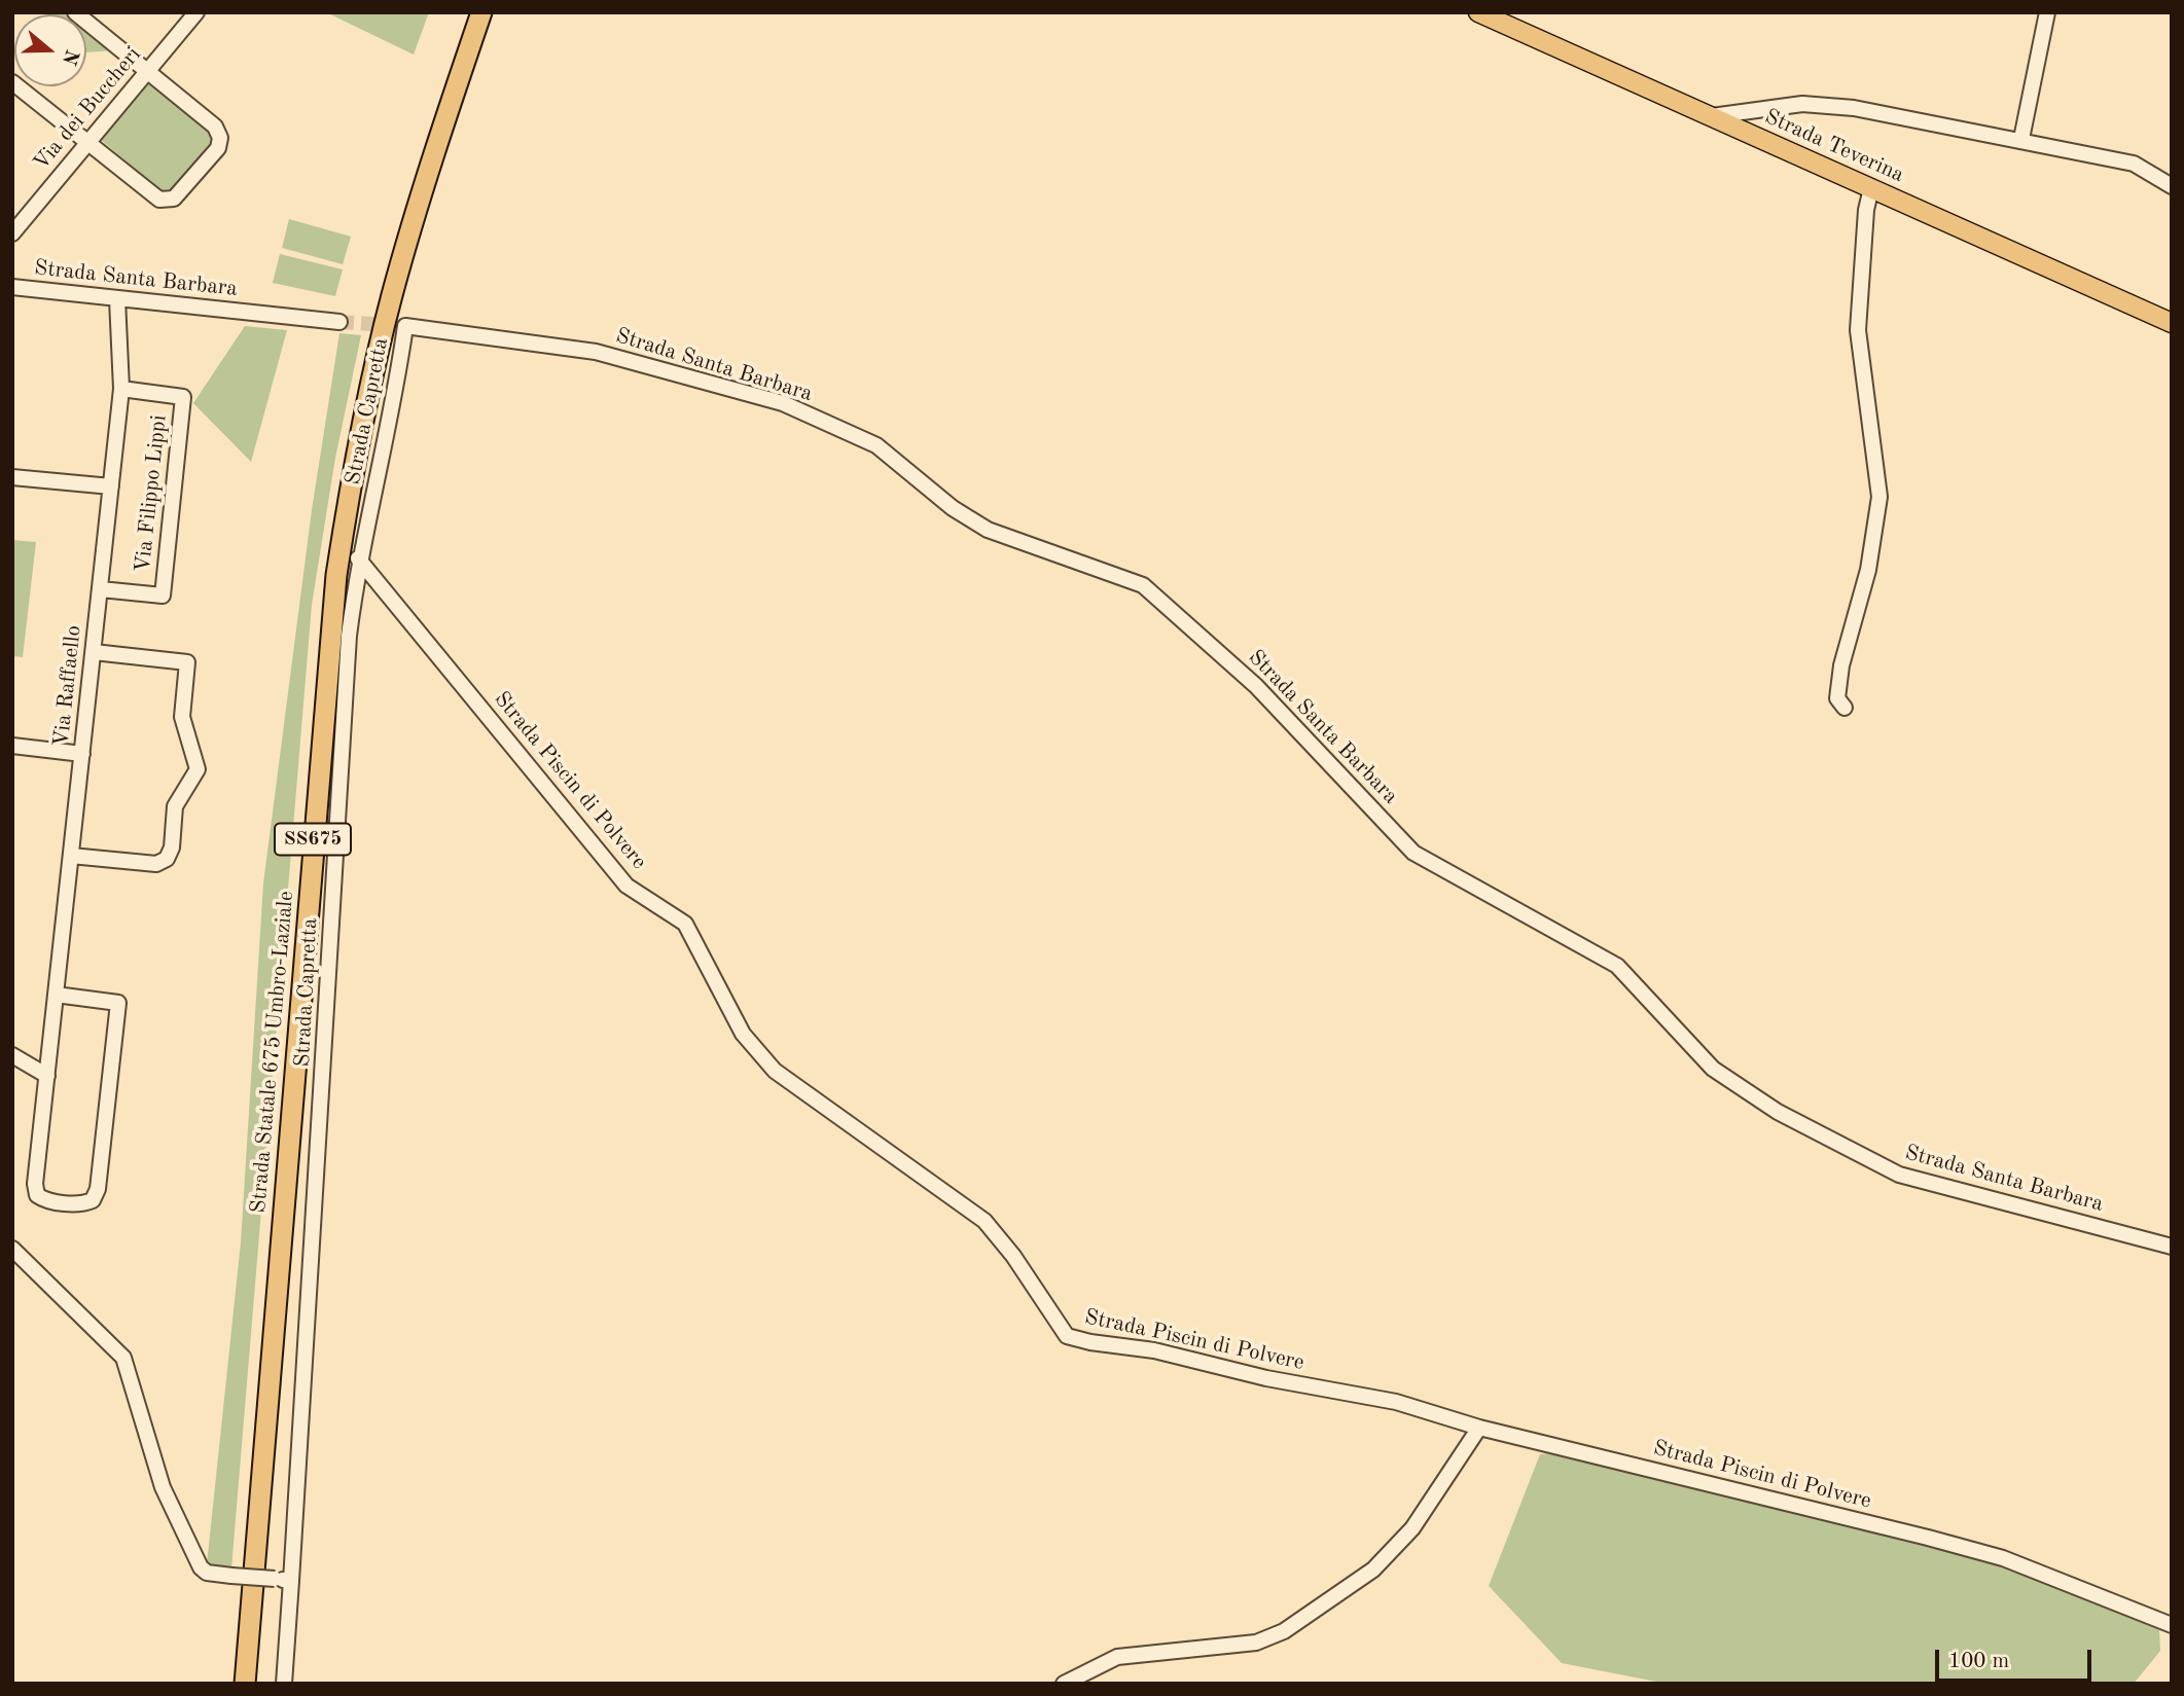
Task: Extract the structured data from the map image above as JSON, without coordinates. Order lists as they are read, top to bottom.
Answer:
{
  "streets": {
    "highway": ["SS675", "Strada Statale 675 Umbro-Laziale"],
    "main road": ["Strada Teverina"],
    "street": [
      "Via dei Buccheri",
      "Strada Santa Barbara",
      "Strada Capretta",
      "Via Filippo Lippi",
      "Via Raffaello",
      "Strada Piscin di Polvere"
    ]
  },
  "crossings": [
    ["Strada Santa Barbara", "Strada Capretta"],
    ["Strada Santa Barbara", "Via Raffaello"],
    ["Strada Capretta", "Strada Piscin di Polvere"],
    ["Via Filippo Lippi", "Via Raffaello"]
  ],
  "scale_bar": "100 m",
  "north": "right"
}
